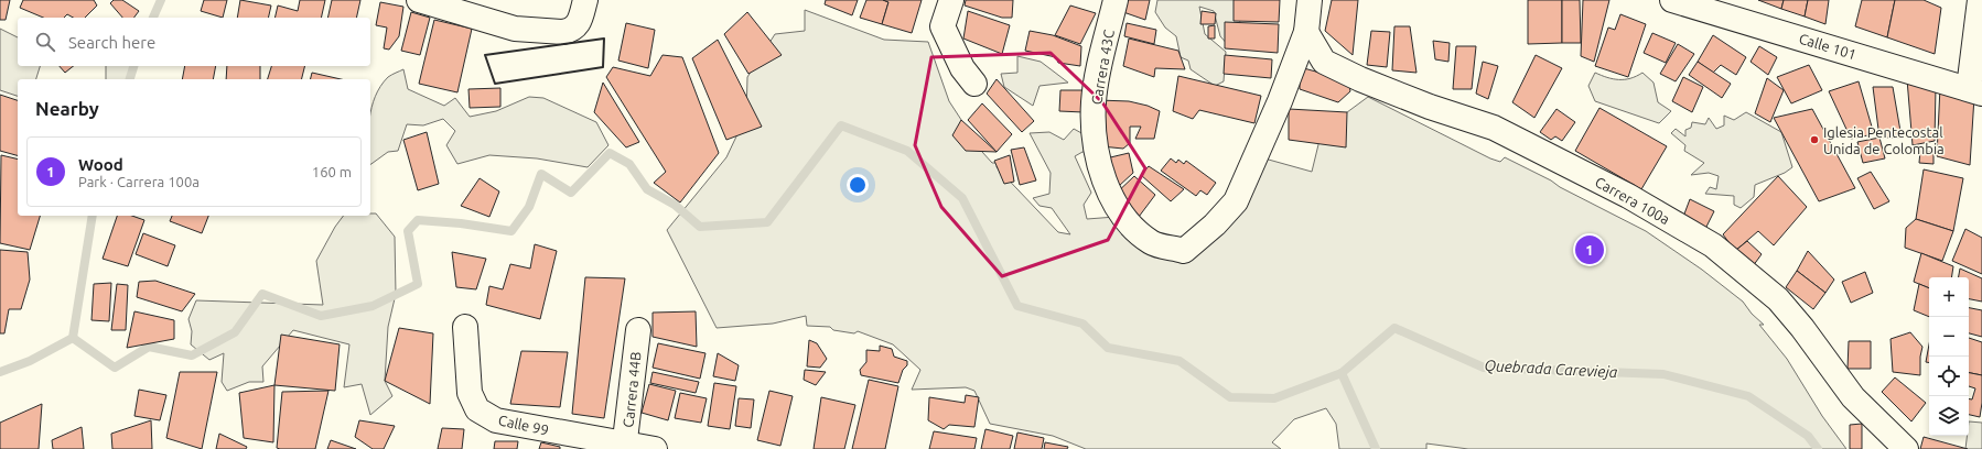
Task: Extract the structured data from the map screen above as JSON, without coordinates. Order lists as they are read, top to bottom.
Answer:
{
  "streets": {
    "street": [
      "Calle 101",
      "Carrera 43C",
      "Carrera 100a",
      "Carrera 44B",
      "Calle 99"
    ]
  },
  "crossings": [
    ["Carrera 43C", "Carrera 100a"],
    ["Carrera 44B", "Calle 99"]
  ],
  "water": ["Quebrada Carevieja"],
  "places": ["Iglesia Pentecostal Unida de Colombia"],
  "page": {
    "search": "Search here",
    "heading": "Nearby",
    "list": [
      {
        "mark": "1",
        "name": "Wood",
        "note": "Park · Carrera 100a",
        "value": "160 m"
      }
    ],
    "pins": "1",
    "map_buttons": ["+", "−"]
  }
}
